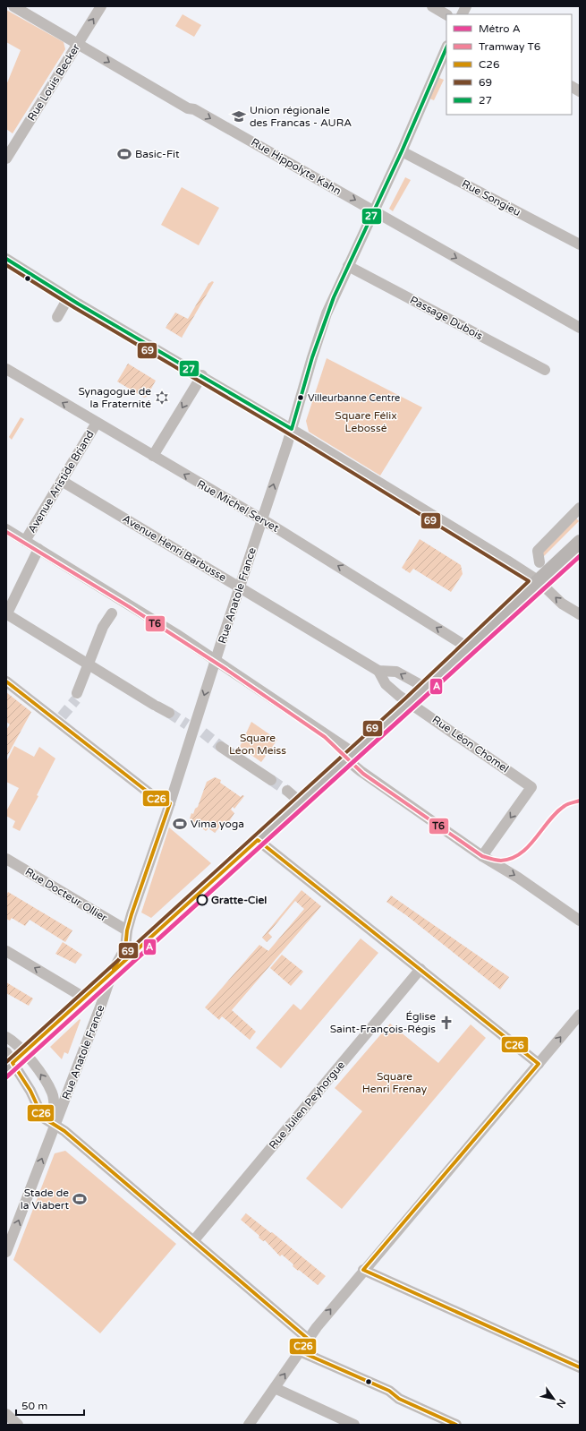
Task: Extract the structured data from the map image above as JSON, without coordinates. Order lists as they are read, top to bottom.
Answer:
{
  "streets": {
    "street": [
      "Rue Louis Becker",
      "Rue Hippolyte Kahn",
      "Rue Songieu",
      "Passage Dubois",
      "Avenue Aristide Briand",
      "Rue Michel Servet",
      "Avenue Henri Barbusse",
      "Rue Anatole France",
      "Rue Léon Chomel",
      "Rue Docteur Ollier",
      "Rue Julien Peyhorgue"
    ]
  },
  "crossings": [
    ["Rue Louis Becker", "Rue Hippolyte Kahn"],
    ["Rue Hippolyte Kahn", "Rue Anatole France"],
    ["Rue Songieu", "Rue Anatole France"],
    ["Passage Dubois", "Rue Anatole France"],
    ["Avenue Aristide Briand", "Rue Michel Servet"],
    ["Avenue Aristide Briand", "Avenue Henri Barbusse"],
    ["Rue Michel Servet", "Rue Anatole France"],
    ["Avenue Henri Barbusse", "Rue Anatole France"],
    ["Avenue Henri Barbusse", "Rue Léon Chomel"],
    ["Rue Anatole France", "Rue Docteur Ollier"]
  ],
  "one_way": ["Rue Hippolyte Kahn"],
  "parks": ["Square Félix Lebossé", "Square Léon Meiss", "Square Henri Frenay"],
  "places": {
    "school or university": ["Union régionale des Francas - AURA"],
    "sports": ["Basic-Fit", "Vima yoga", "Stade de la Viabert"],
    "synagogue": ["Synagogue de la Fraternité"],
    "other": ["Villeurbanne Centre", "Gratte-Ciel"],
    "church": ["Église Saint-François-Régis"]
  },
  "lines": [
    "transit line 27",
    "transit line 69",
    "tram line T6",
    "metro line A",
    "transit line C26"
  ],
  "legend": [
    "Métro A",
    "Tramway T6",
    "C26",
    "69",
    "27"
  ],
  "scale_bar": "50 m",
  "north": "bottom right"
}
